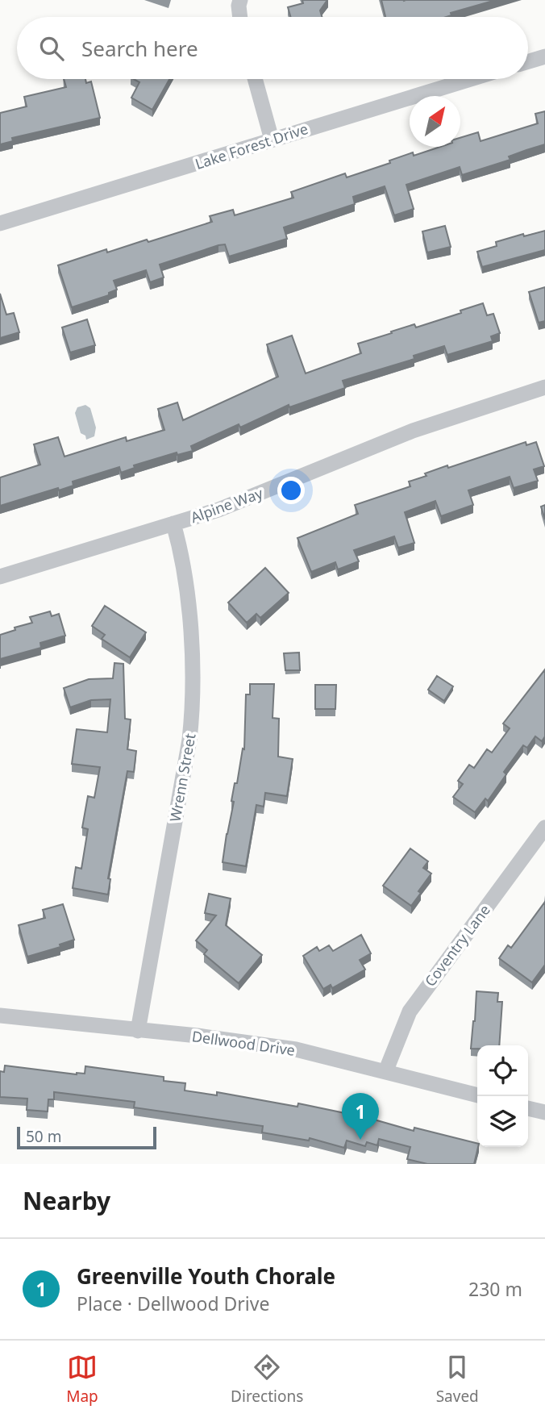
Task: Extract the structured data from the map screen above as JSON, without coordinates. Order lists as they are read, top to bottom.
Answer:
{
  "streets": {
    "street": [
      "Lake Forest Drive",
      "Alpine Way",
      "Wrenn Street",
      "Coventry Lane",
      "Dellwood Drive"
    ]
  },
  "crossings": [
    ["Alpine Way", "Wrenn Street"],
    ["Wrenn Street", "Dellwood Drive"],
    ["Coventry Lane", "Dellwood Drive"]
  ],
  "scale_bar": "50 m",
  "north": "top right",
  "page": {
    "search": "Search here",
    "pins": "1",
    "scale": "50 m",
    "heading": "Nearby",
    "list": [
      {
        "mark": "1",
        "name": "Greenville Youth Chorale",
        "note": "Place · Dellwood Drive",
        "value": "230 m"
      }
    ],
    "nav": ["Map", "Directions", "Saved"]
  }
}
